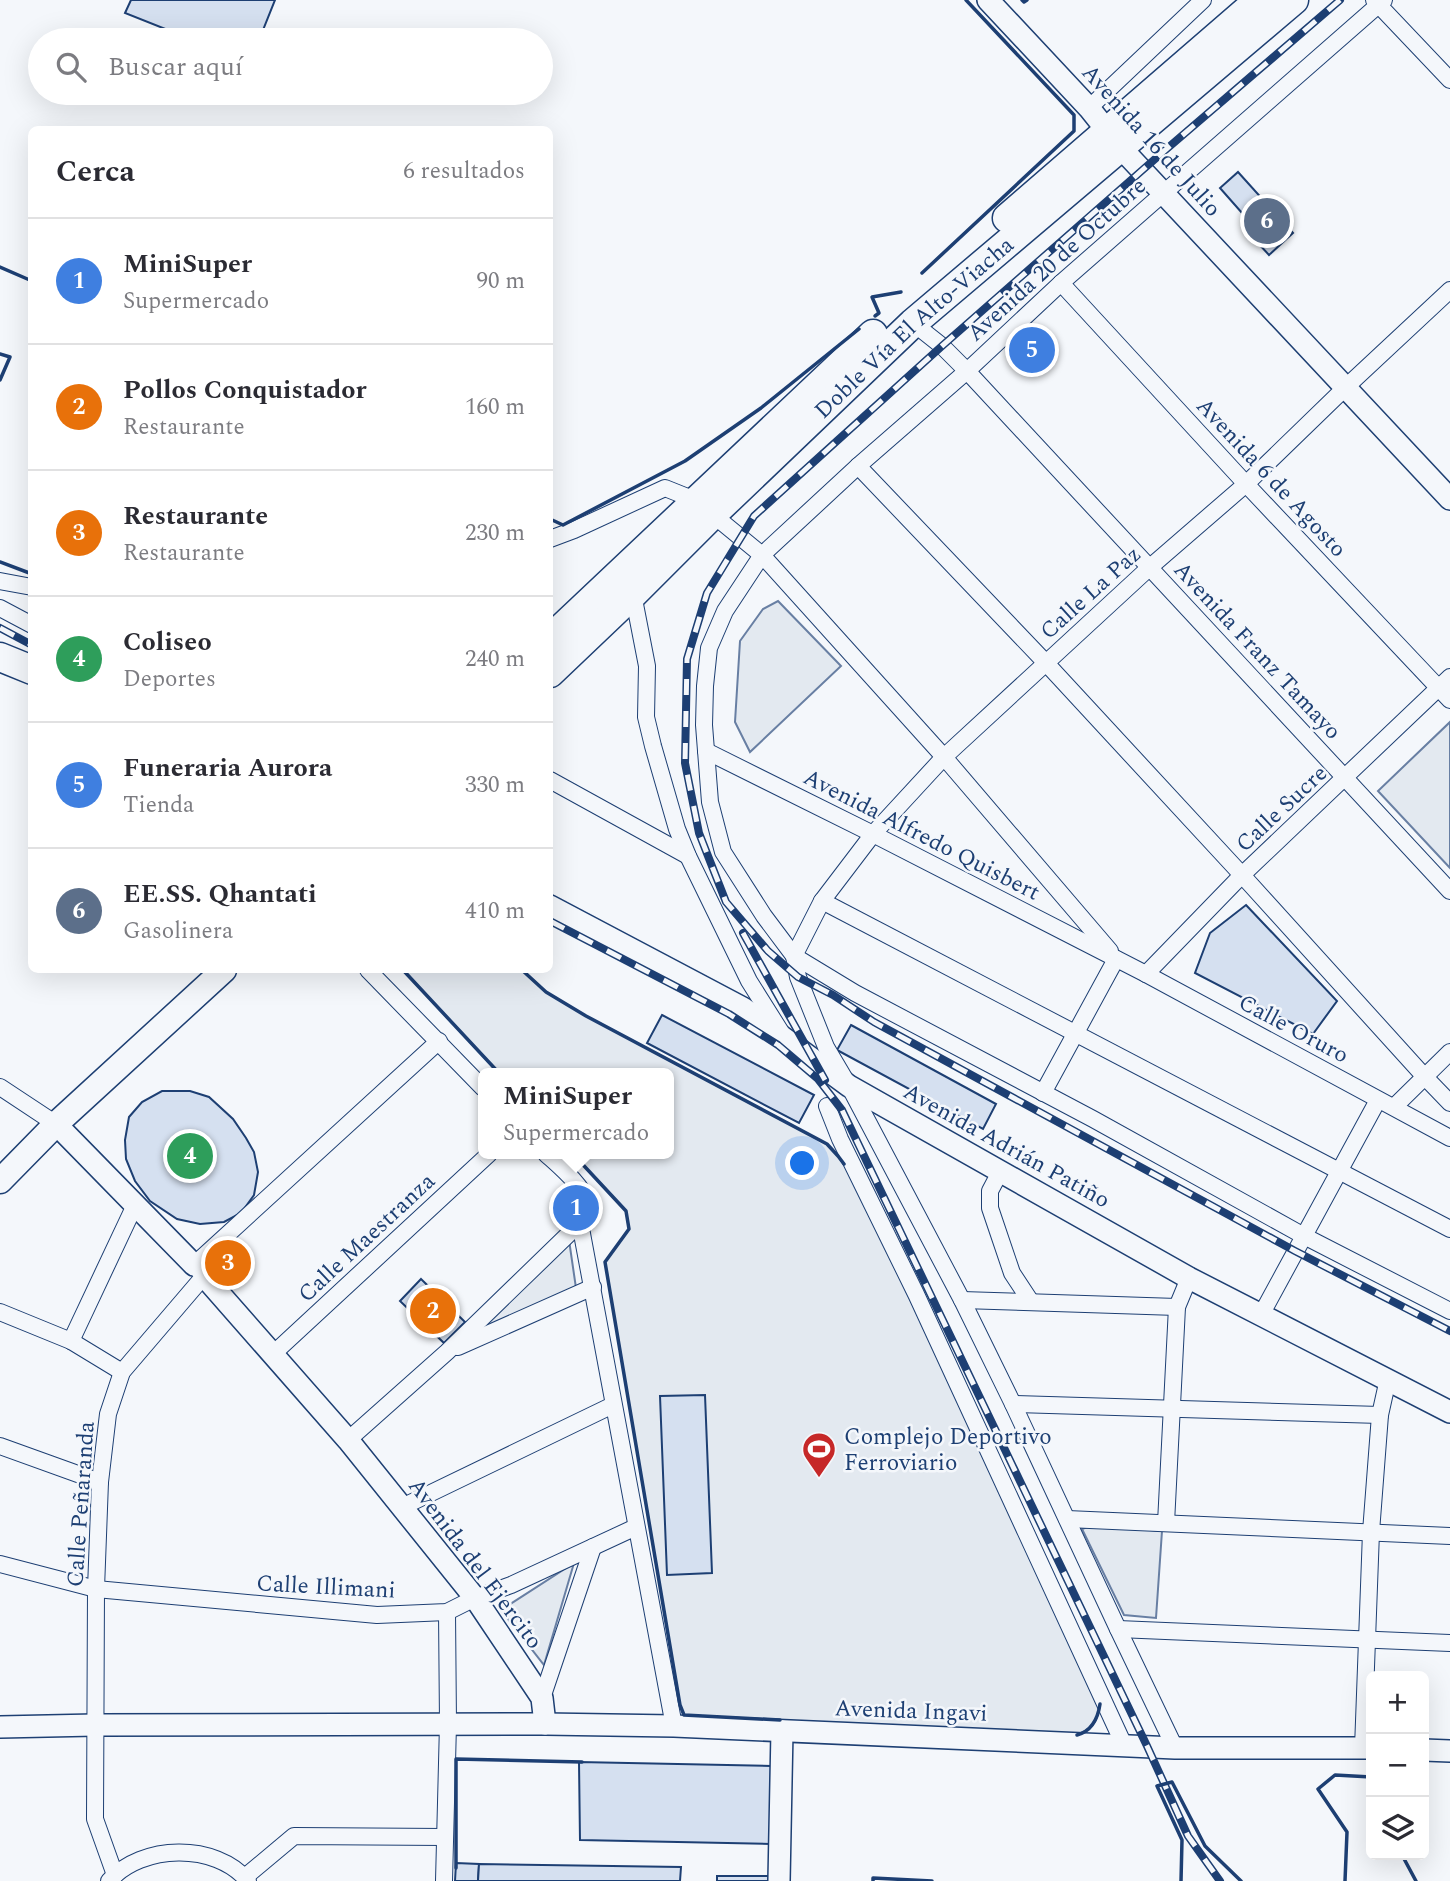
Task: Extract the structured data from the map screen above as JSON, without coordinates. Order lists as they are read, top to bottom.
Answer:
{
  "streets": {
    "highway": ["Doble Vía El Alto-Viacha"],
    "street": [
      "Avenida 16 de Julio",
      "Avenida 20 de Octubre",
      "Avenida 6 de Agosto",
      "Calle La Paz",
      "Avenida Franz Tamayo",
      "Calle Sucre",
      "Avenida Alfredo Quisbert",
      "Calle Oruro",
      "Avenida Adrián Patiño",
      "Calle Maestranza",
      "Calle Peñaranda",
      "Avenida del Ejercito",
      "Calle Illimani",
      "Avenida Ingavi"
    ]
  },
  "crossings": [
    ["Avenida 16 de Julio", "Avenida 20 de Octubre"],
    ["Avenida 16 de Julio", "Doble Vía El Alto-Viacha"],
    ["Avenida 16 de Julio", "Calle La Paz"],
    ["Avenida 20 de Octubre", "Avenida 6 de Agosto"],
    ["Avenida 20 de Octubre", "Calle La Paz"],
    ["Avenida 20 de Octubre", "Avenida Franz Tamayo"],
    ["Avenida 20 de Octubre", "Avenida Alfredo Quisbert"],
    ["Doble Vía El Alto-Viacha", "Avenida Franz Tamayo"],
    ["Avenida 6 de Agosto", "Calle La Paz"],
    ["Avenida 6 de Agosto", "Calle Sucre"],
    ["Calle La Paz", "Avenida Franz Tamayo"],
    ["Calle La Paz", "Avenida Alfredo Quisbert"],
    ["Avenida Franz Tamayo", "Calle Sucre"],
    ["Calle Sucre", "Calle Oruro"],
    ["Avenida Alfredo Quisbert", "Calle Oruro"],
    ["Calle Maestranza", "Avenida del Ejercito"],
    ["Calle Peñaranda", "Avenida del Ejercito"],
    ["Calle Peñaranda", "Calle Illimani"],
    ["Calle Peñaranda", "Avenida Ingavi"],
    ["Avenida del Ejercito", "Calle Illimani"],
    ["Avenida del Ejercito", "Avenida Ingavi"]
  ],
  "places": {
    "sports": ["Complejo Deportivo Ferroviario"]
  },
  "page": {
    "search": "Buscar aquí",
    "heading": ["Cerca", "6 resultados"],
    "pins": [
      "6",
      "5",
      "4",
      "1",
      "3",
      "2"
    ],
    "list": [
      {
        "mark": "1",
        "name": "MiniSuper",
        "note": "Supermercado",
        "value": "90 m"
      },
      {
        "mark": "2",
        "name": "Pollos Conquistador",
        "note": "Restaurante",
        "value": "160 m"
      },
      {
        "mark": "3",
        "name": "Restaurante",
        "note": "Restaurante",
        "value": "230 m"
      },
      {
        "mark": "4",
        "name": "Coliseo",
        "note": "Deportes",
        "value": "240 m"
      },
      {
        "mark": "5",
        "name": "Funeraria Aurora",
        "note": "Tienda",
        "value": "330 m"
      },
      {
        "mark": "6",
        "name": "EE.SS. Qhantati",
        "note": "Gasolinera",
        "value": "410 m"
      }
    ],
    "popup": ["MiniSuper", "Supermercado"],
    "map_buttons": ["+", "−"]
  }
}
